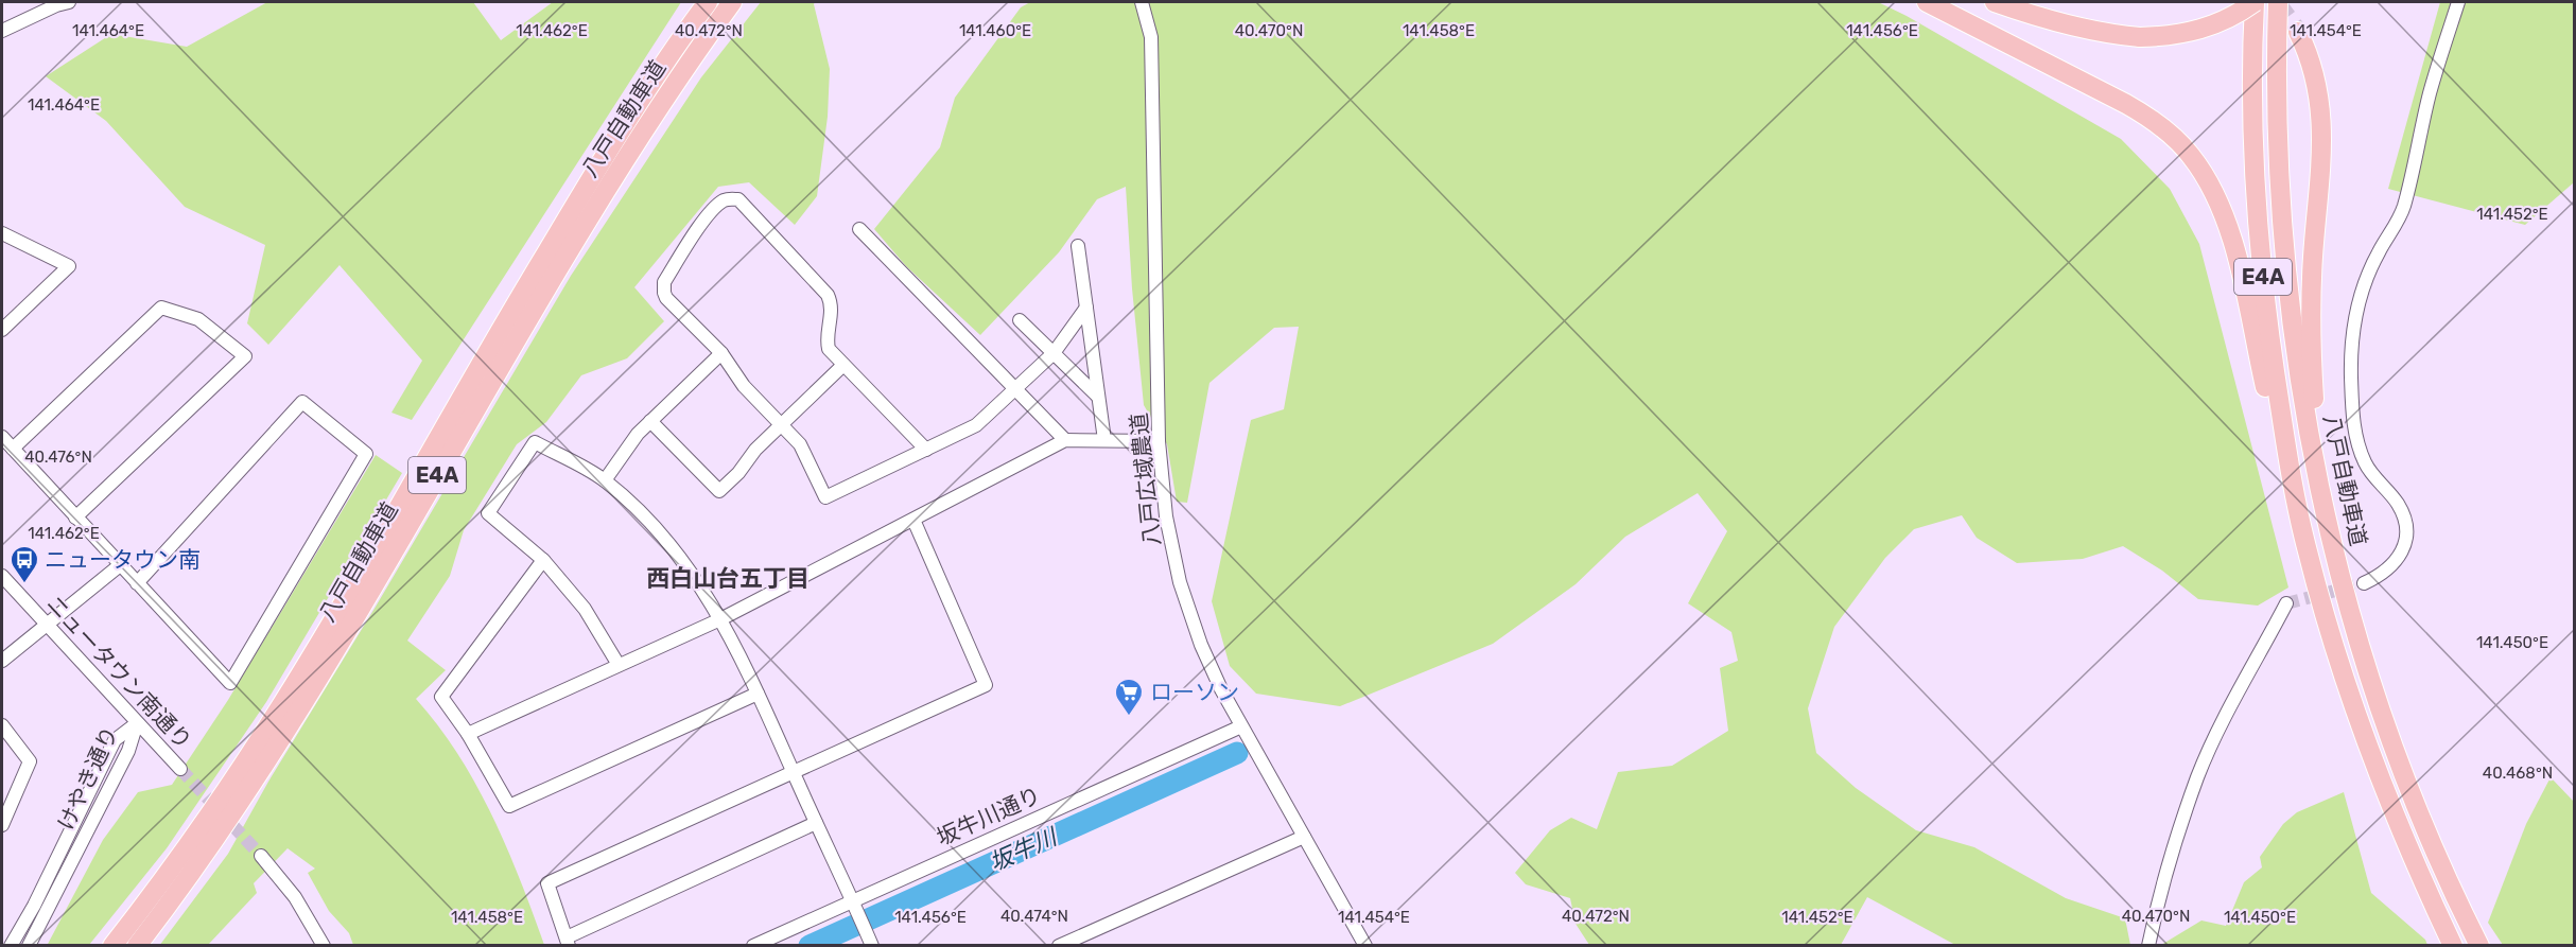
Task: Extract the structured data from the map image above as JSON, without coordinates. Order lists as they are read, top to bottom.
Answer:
{
  "streets": {
    "highway": ["八戸自動車道", "E4A"],
    "street": [
      "八戸広域農道",
      "ニュータウン南通り",
      "けやき通り",
      "坂牛川通り"
    ]
  },
  "crossings": [
    ["八戸広域農道", "坂牛川通り"],
    ["ニュータウン南通り", "けやき通り"]
  ],
  "districts": ["西白山台五丁目"],
  "water": ["坂牛川"],
  "places": {
    "bus stop": ["ニュータウン南"],
    "supermarket": ["ローソン"]
  },
  "coordinates": [
    "141.464°E",
    "141.462°E",
    "141.460°E",
    "141.458°E",
    "141.456°E",
    "141.454°E",
    "40.472°N",
    "40.470°N",
    "141.452°E",
    "40.476°N",
    "141.450°E",
    "40.468°N",
    "40.474°N"
  ]
}
